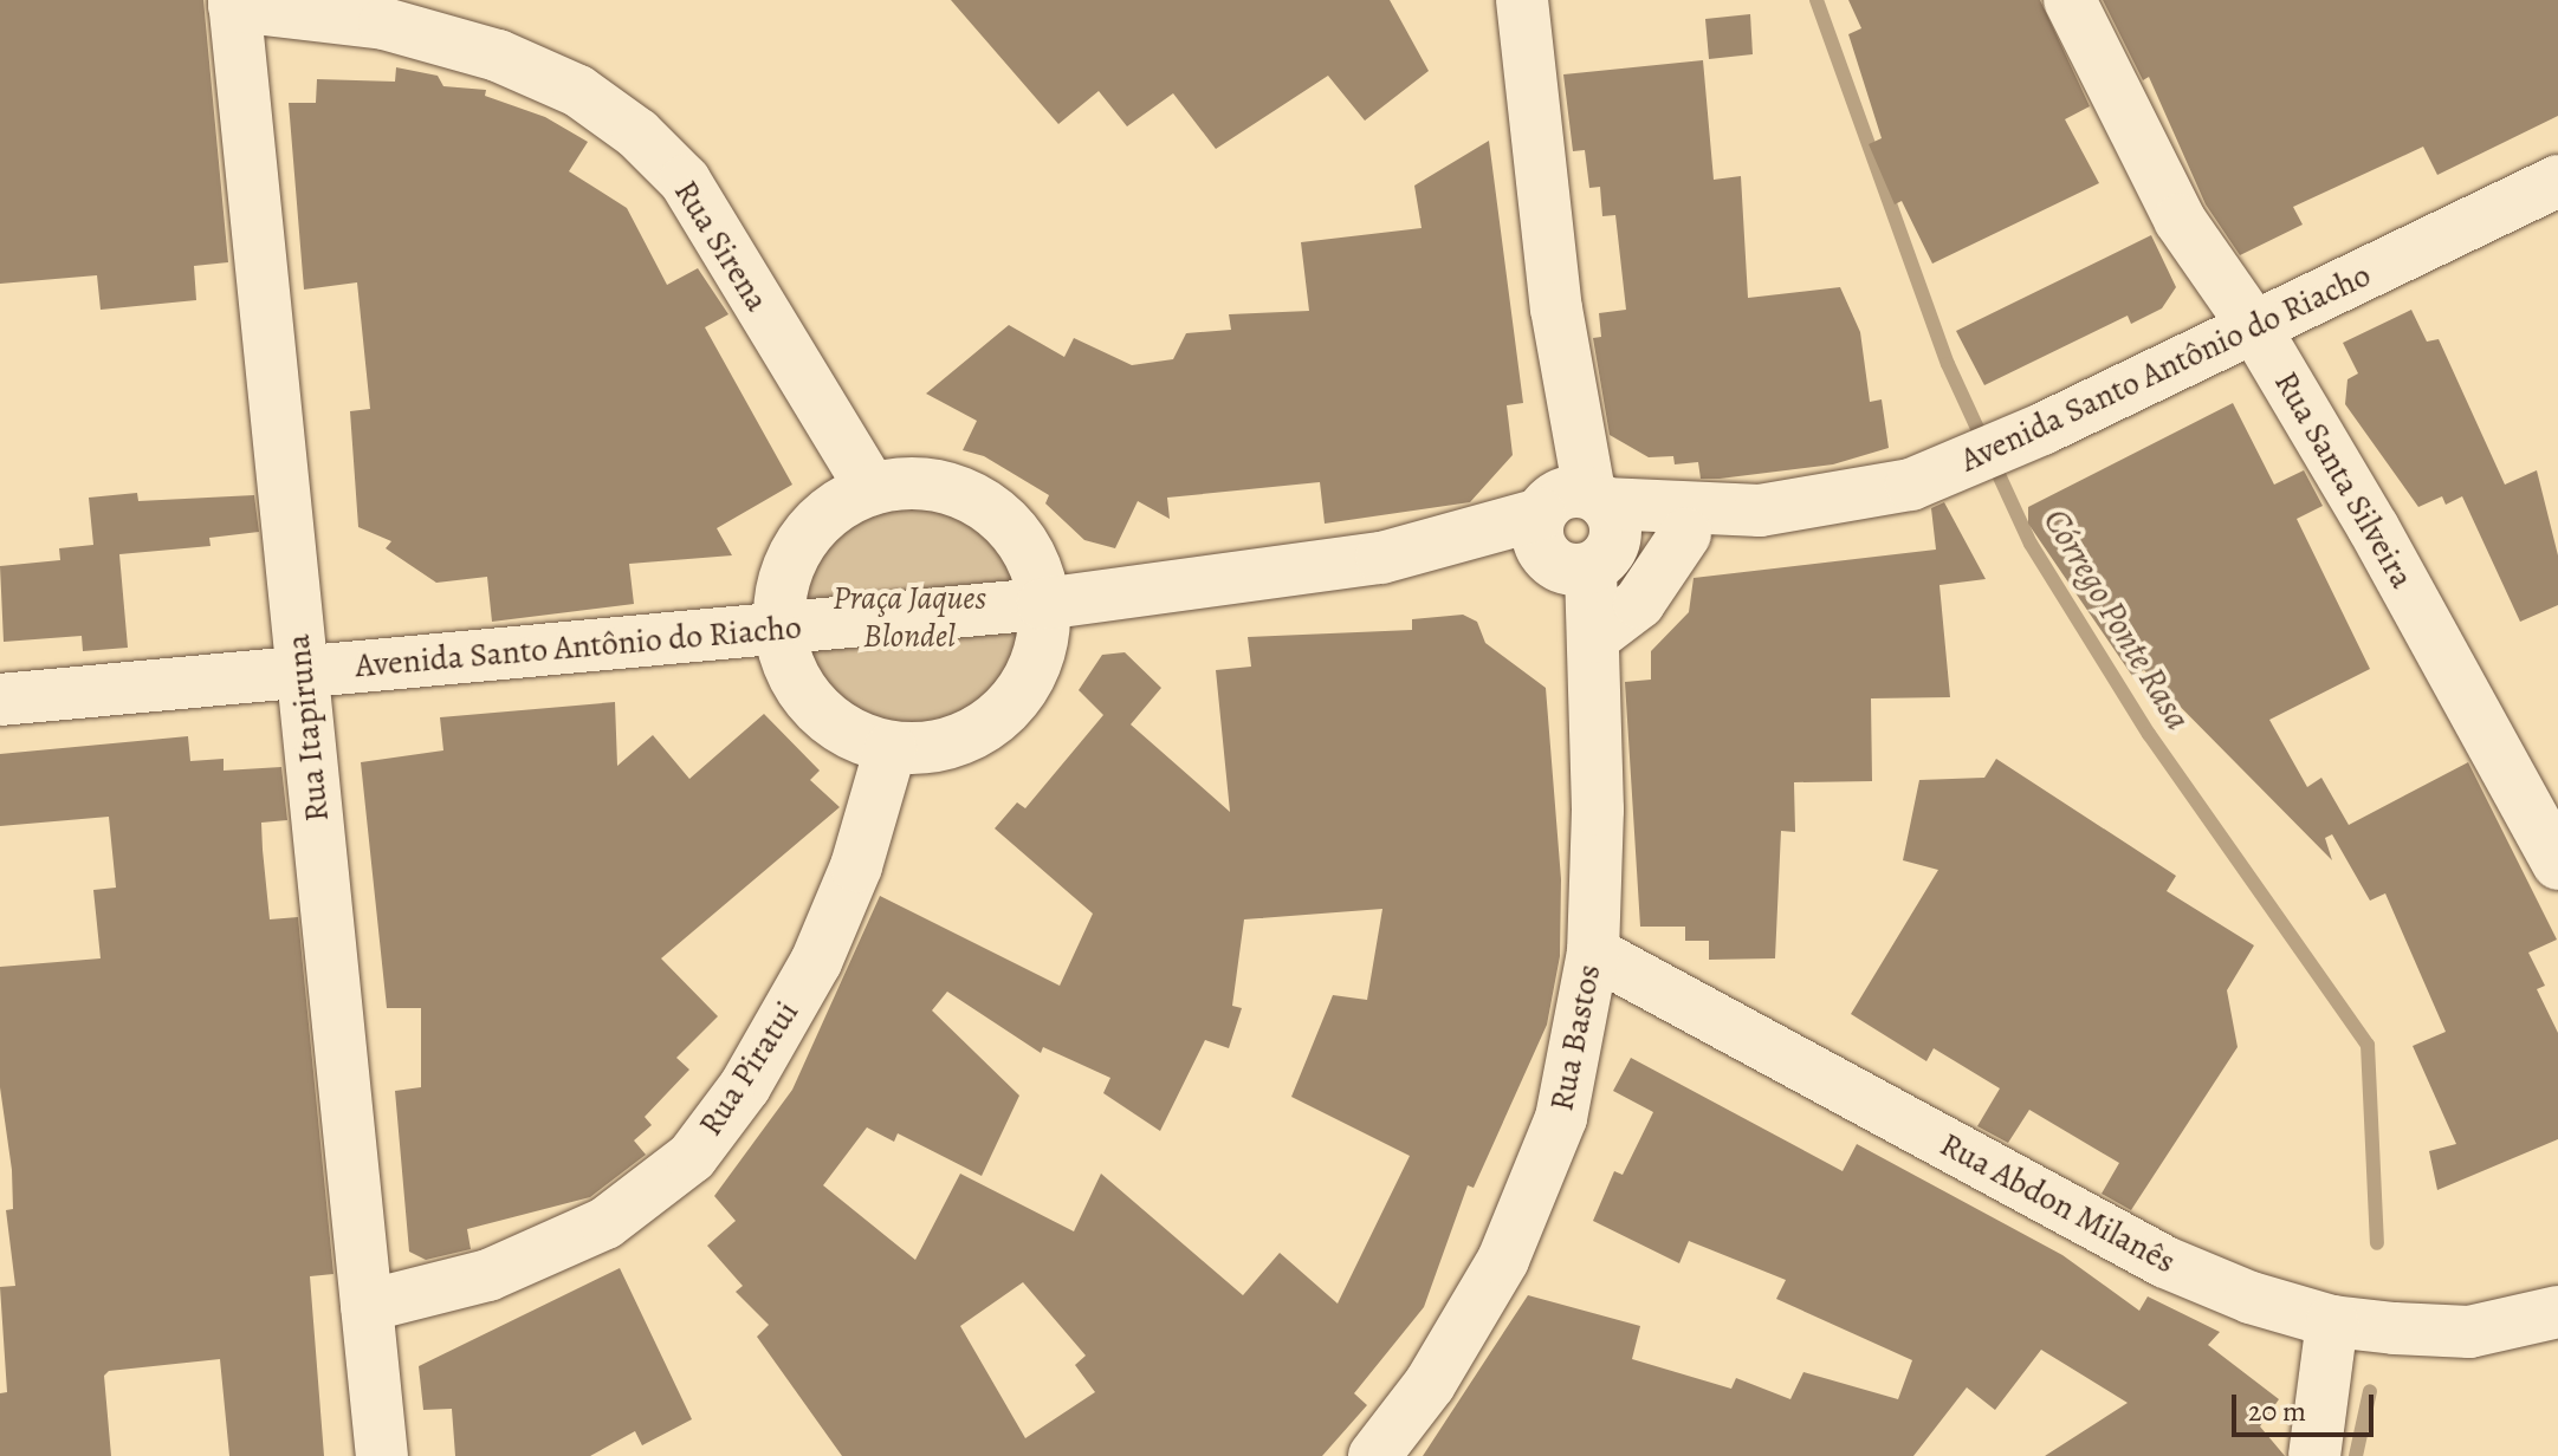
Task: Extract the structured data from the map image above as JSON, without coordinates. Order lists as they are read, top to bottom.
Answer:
{
  "streets": {
    "street": [
      "Rua Sirena",
      "Avenida Santo Antônio do Riacho",
      "Rua Santa Silveira",
      "Rua Itapiruna",
      "Rua Bastos",
      "Rua Piratui",
      "Rua Abdon Milanês"
    ]
  },
  "crossings": [
    ["Rua Sirena", "Rua Itapiruna"],
    ["Avenida Santo Antônio do Riacho", "Rua Santa Silveira"],
    ["Avenida Santo Antônio do Riacho", "Rua Itapiruna"],
    ["Avenida Santo Antônio do Riacho", "Rua Bastos"],
    ["Rua Itapiruna", "Rua Piratui"],
    ["Rua Bastos", "Rua Abdon Milanês"]
  ],
  "water": ["Córrego Ponte Rasa"],
  "parks": ["Praça Jaques Blondel"],
  "scale_bar": "20 m"
}
